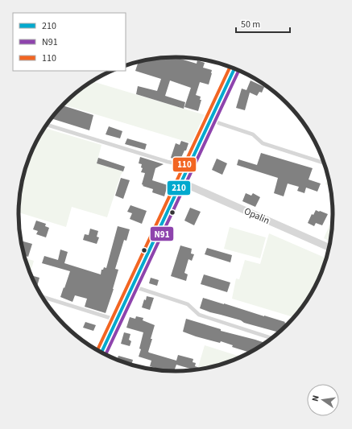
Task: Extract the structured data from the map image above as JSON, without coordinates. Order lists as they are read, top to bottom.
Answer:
{
  "streets": {
    "street": ["Opalin"]
  },
  "lines": ["transit line 110", "transit line 210", "transit line N91"],
  "legend": ["210", "N91", "110"],
  "scale_bar": "50 m",
  "north": "left"
}
